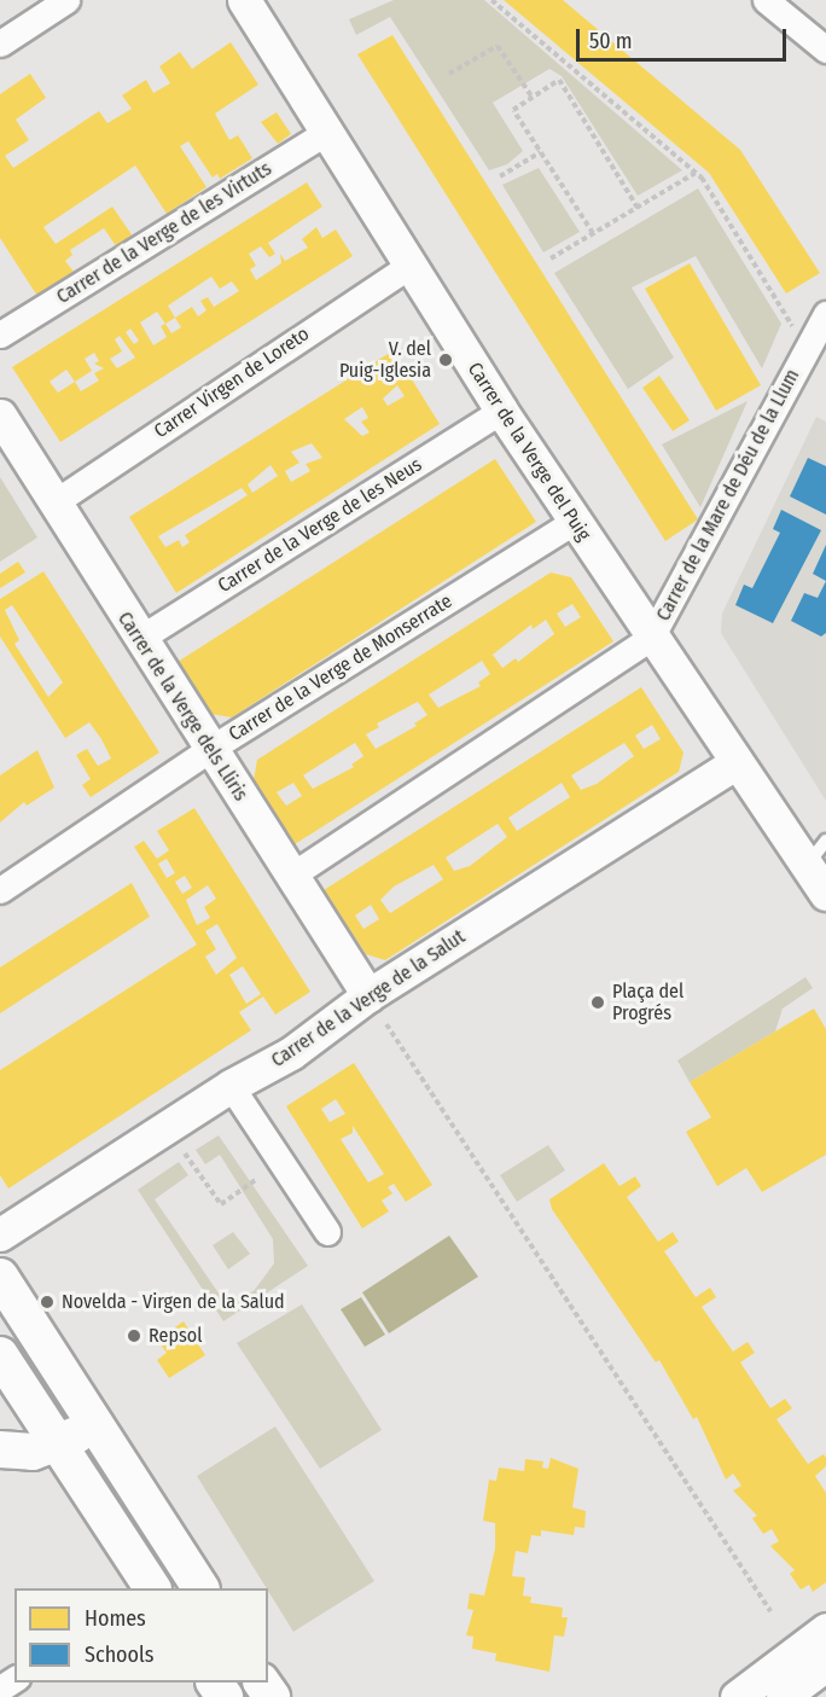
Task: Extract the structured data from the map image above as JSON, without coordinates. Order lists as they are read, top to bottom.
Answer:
{
  "streets": {
    "street": [
      "Carrer de la Verge de les Virtuts",
      "Carrer Virgen de Loreto",
      "Carrer de la Verge del Puig",
      "Carrer de la Mare de Déu de la Llum",
      "Carrer de la Verge de les Neus",
      "Carrer de la Verge de Monserrate",
      "Carrer de la Verge dels Lliris",
      "Carrer de la Verge de la Salut"
    ]
  },
  "crossings": [
    ["Carrer de la Verge de les Virtuts", "Carrer de la Verge del Puig"],
    ["Carrer Virgen de Loreto", "Carrer de la Verge del Puig"],
    ["Carrer Virgen de Loreto", "Carrer de la Verge dels Lliris"],
    ["Carrer de la Verge del Puig", "Carrer de la Mare de Déu de la Llum"],
    ["Carrer de la Verge del Puig", "Carrer de la Verge de les Neus"],
    ["Carrer de la Verge del Puig", "Carrer de la Verge de Monserrate"],
    ["Carrer de la Verge del Puig", "Carrer de la Verge de la Salut"],
    ["Carrer de la Verge de les Neus", "Carrer de la Verge dels Lliris"],
    ["Carrer de la Verge de Monserrate", "Carrer de la Verge dels Lliris"],
    ["Carrer de la Verge dels Lliris", "Carrer de la Verge de la Salut"]
  ],
  "places": [
    "V. del Puig-Iglesia",
    "Plaça del Progrés",
    "Novelda - Virgen de la Salud",
    "Repsol"
  ],
  "legend": ["Homes", "Schools"],
  "scale_bar": "50 m"
}
